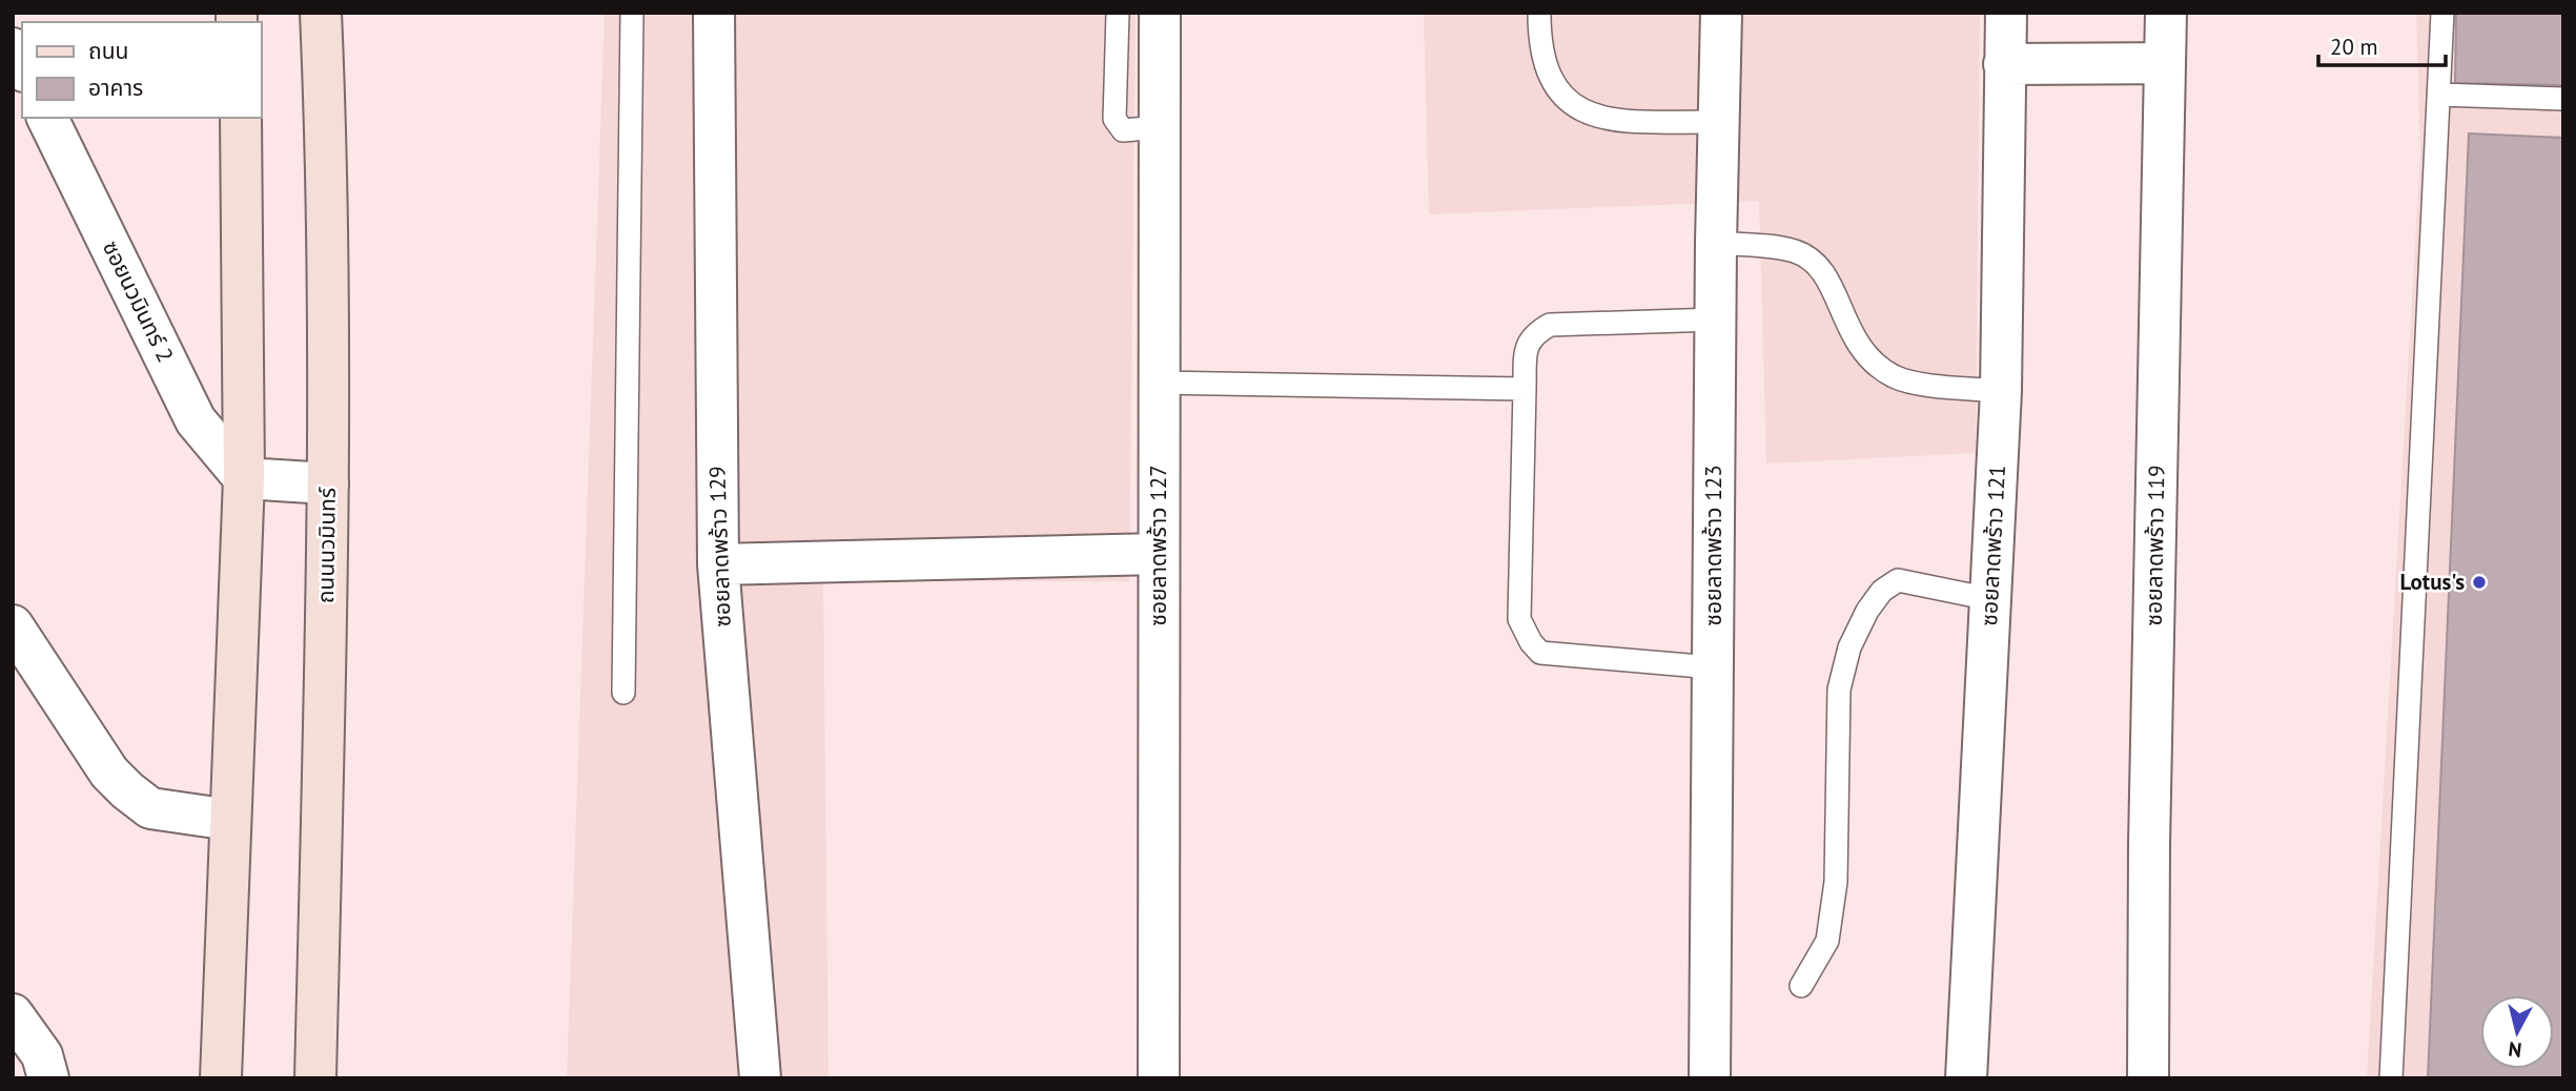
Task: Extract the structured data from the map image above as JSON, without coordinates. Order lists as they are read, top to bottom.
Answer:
{
  "streets": {
    "main road": ["ถนนนวมินทร์"],
    "street": [
      "ซอยนวมินทร์ 2",
      "ซอยลาดพร้าว 127",
      "ซอยลาดพร้าว 123",
      "ซอยลาดพร้าว 121",
      "ซอยลาดพร้าว 119",
      "ซอยลาดพร้าว 129"
    ]
  },
  "places": ["Lotus's"],
  "legend": ["ถนน", "อาคาร"],
  "scale_bar": "20 m",
  "north": "bottom"
}
